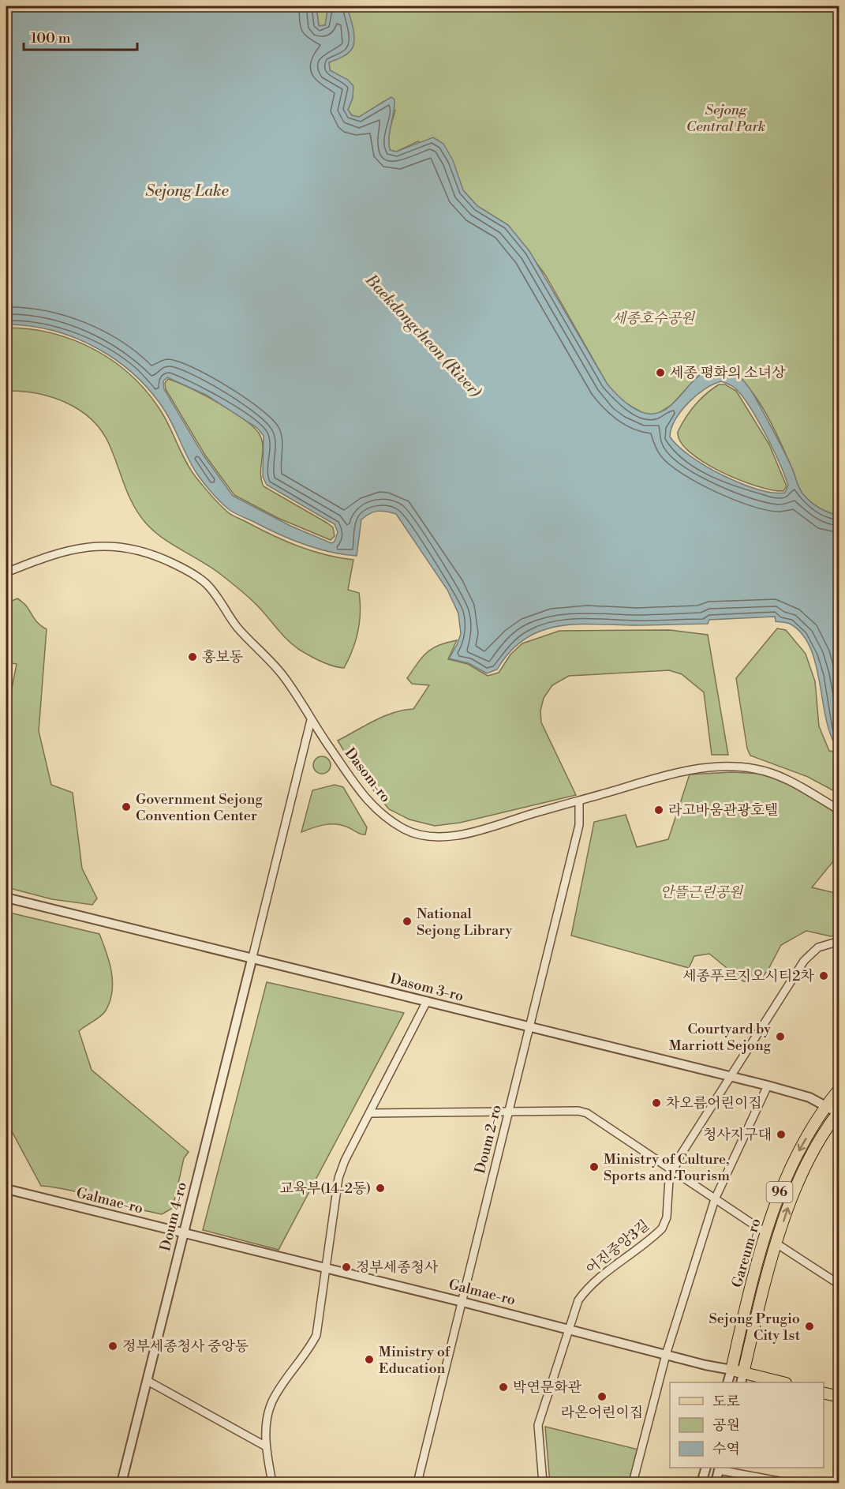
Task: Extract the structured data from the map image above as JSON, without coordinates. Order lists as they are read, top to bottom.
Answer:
{
  "streets": {
    "main road": ["96", "Galmae-ro", "Gareum-ro"],
    "street": [
      "Dasom-ro",
      "Dasom 3-ro",
      "Doum 2-ro",
      "Doum 4-ro",
      "어진중앙3길"
    ]
  },
  "crossings": [
    ["Dasom-ro", "Doum 2-ro"],
    ["Dasom 3-ro", "Doum 2-ro"],
    ["Dasom 3-ro", "Doum 4-ro"],
    ["Dasom 3-ro", "어진중앙3길"],
    ["Dasom 3-ro", "Gareum-ro"],
    ["Doum 2-ro", "Galmae-ro"],
    ["Galmae-ro", "Doum 4-ro"],
    ["Galmae-ro", "어진중앙3길"],
    ["Galmae-ro", "Gareum-ro"]
  ],
  "water": ["Sejong Lake", "Baekdongcheon (River)"],
  "parks": ["Sejong Central Park", "세종호수공원", "안뜰근린공원"],
  "places": [
    "세종 평화의 소녀상",
    "홍보동",
    "Government Sejong Convention Center",
    "라고바움관광호텔",
    "National Sejong Library",
    "세종푸르지오시티2차",
    "Courtyard by Marriott Sejong",
    "차오름어린이집",
    "청사지구대",
    "Ministry of Culture, Sports and Tourism",
    "교육부(14-2동)",
    "정부세종청사",
    "Sejong Prugio City 1st",
    "정부세종청사 중앙동",
    "Ministry of Education",
    "박연문화관",
    "라온어린이집"
  ],
  "legend": ["도로", "공원", "수역"],
  "scale_bar": "100 m"
}
